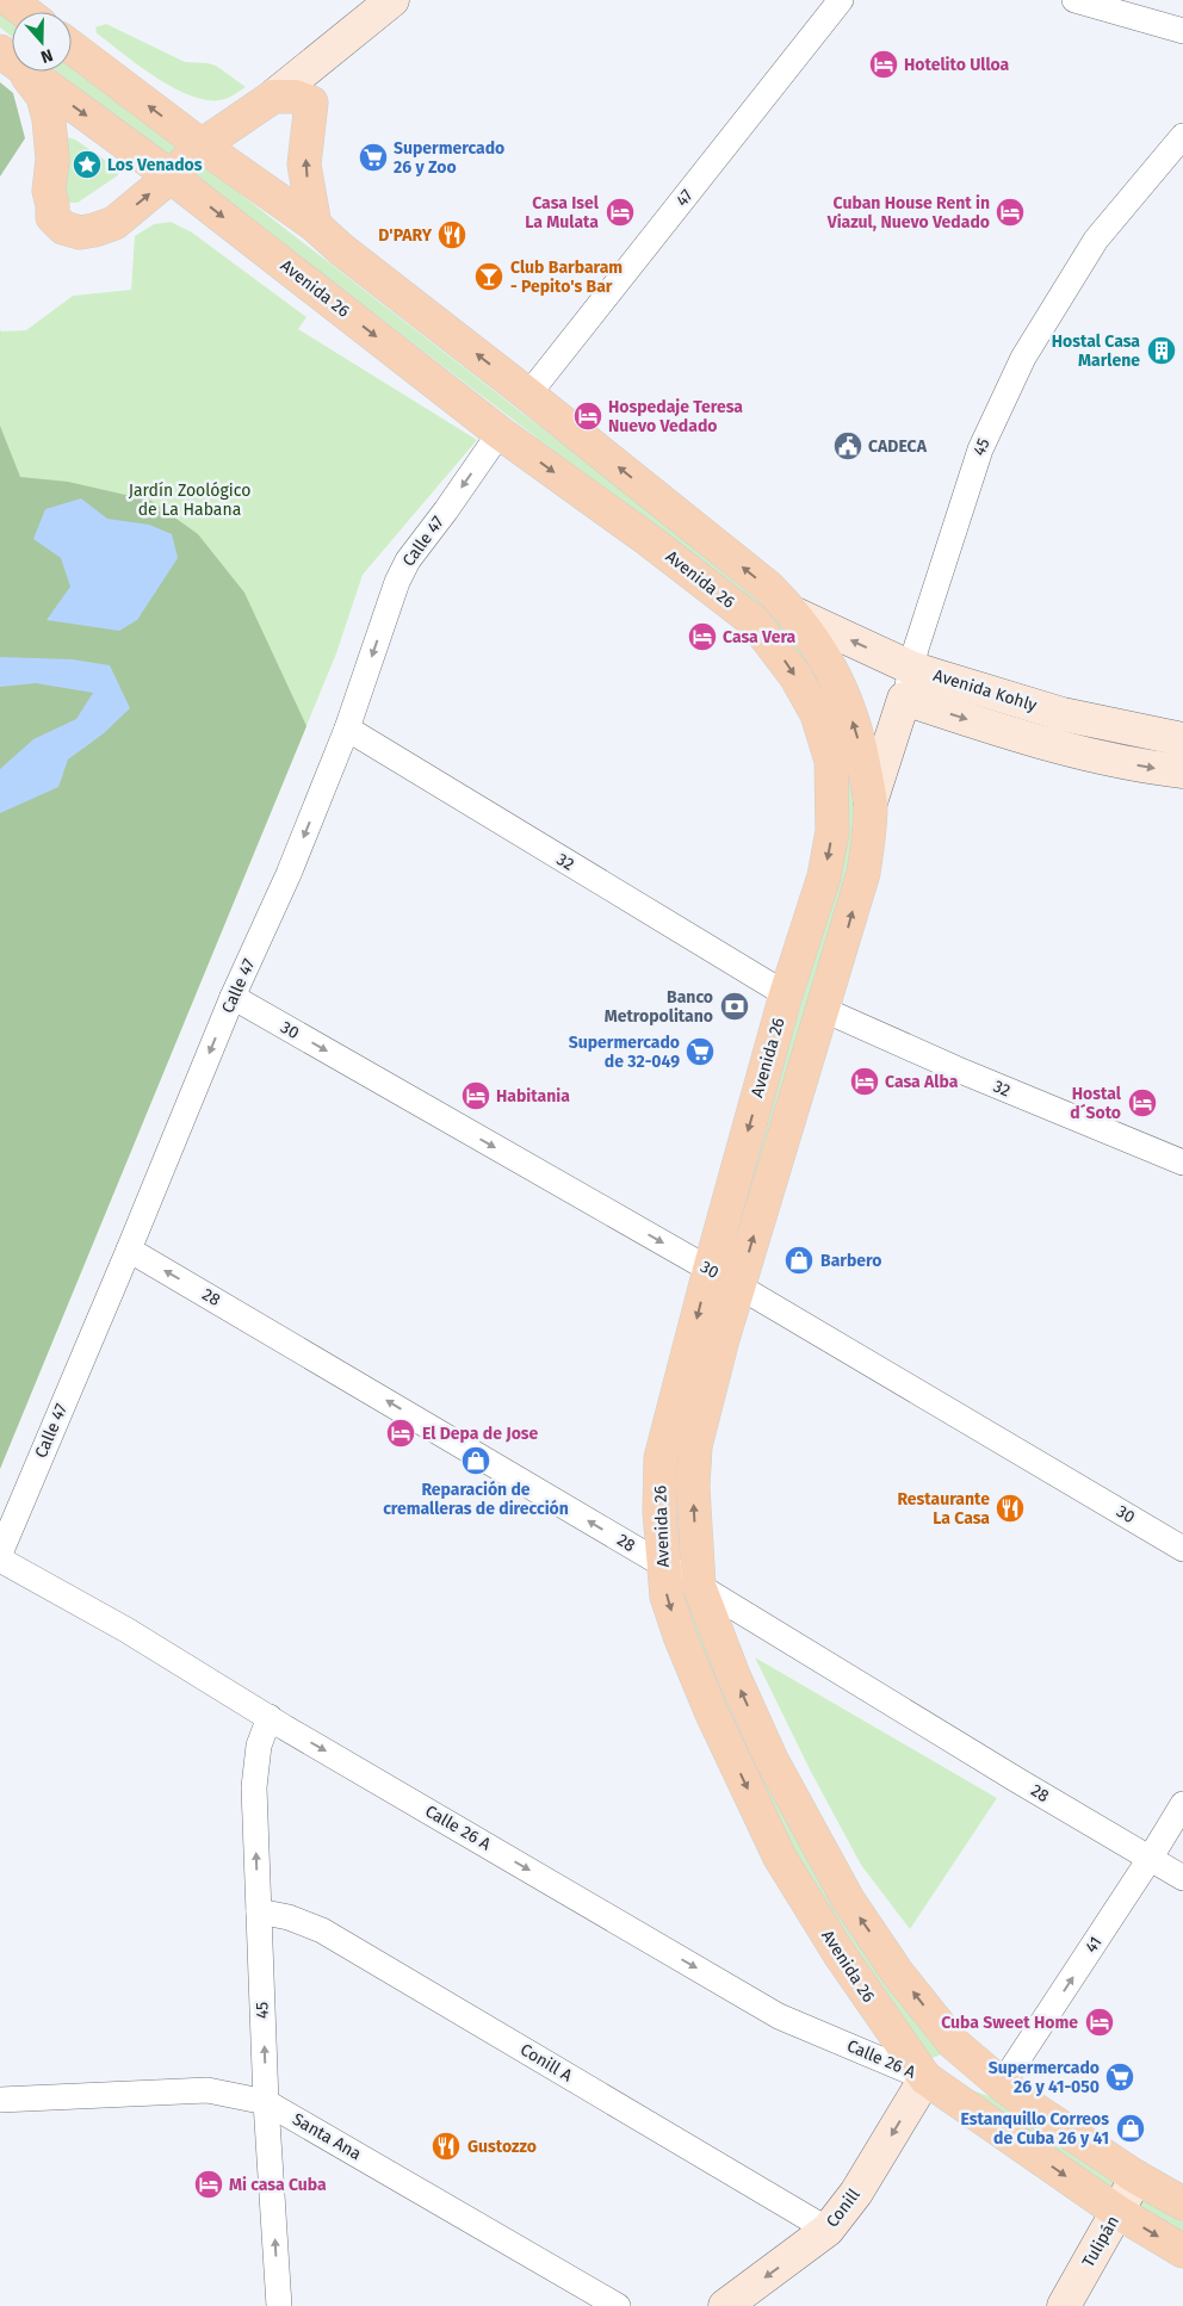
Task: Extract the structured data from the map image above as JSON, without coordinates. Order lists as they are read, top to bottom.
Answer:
{
  "streets": {
    "main road": ["Avenida 26"],
    "street": [
      "47",
      "45",
      "Calle 47",
      "Avenida Kohly",
      "32",
      "30",
      "28",
      "Calle 26 A",
      "41",
      "Conill A",
      "Santa Ana",
      "Conill",
      "Tulipán"
    ]
  },
  "crossings": [
    ["47", "Avenida 26"],
    ["Avenida 26", "45"],
    ["Avenida 26", "Calle 47"],
    ["Avenida 26", "Avenida Kohly"],
    ["Avenida 26", "32"],
    ["Avenida 26", "30"],
    ["Avenida 26", "28"],
    ["Avenida 26", "Calle 26 A"],
    ["Avenida 26", "41"],
    ["Avenida 26", "Conill"],
    ["Avenida 26", "Tulipán"],
    ["45", "Avenida Kohly"],
    ["45", "Calle 26 A"],
    ["45", "Conill A"],
    ["45", "Santa Ana"],
    ["Calle 47", "32"],
    ["Calle 47", "30"],
    ["Calle 47", "28"],
    ["28", "41"],
    ["Calle 26 A", "Conill"],
    ["Conill A", "Conill"]
  ],
  "one_way": [
    "45",
    "Calle 47",
    "30",
    "28",
    "Calle 26 A",
    "41",
    "Conill"
  ],
  "parks": ["Jardín Zoológico de La Habana"],
  "places": {
    "hotel": [
      "Hotelito Ulloa",
      "Casa Isel La Mulata",
      "Cuban House Rent in Viazul, Nuevo Vedado",
      "Hospedaje Teresa Nuevo Vedado",
      "Casa Vera",
      "Casa Alba",
      "Habitania",
      "Hostal d´Soto",
      "El Depa de Jose",
      "Cuba Sweet Home",
      "Mi casa Cuba"
    ],
    "supermarket": ["Supermercado 26 y Zoo", "Supermercado de 32-049", "Supermercado 26 y 41-050"],
    "place": ["Los Venados"],
    "restaurant": ["D'PARY", "Restaurante La Casa", "Gustozzo"],
    "bar": ["Club Barbaram - Pepito's Bar"],
    "building": ["Hostal Casa Marlene"],
    "public building": ["CADECA"],
    "bank": ["Banco Metropolitano"],
    "shop": ["Barbero", "Reparación de cremalleras de dirección", "Estanquillo Correos de Cuba 26 y 41"]
  },
  "north": "bottom"
}
